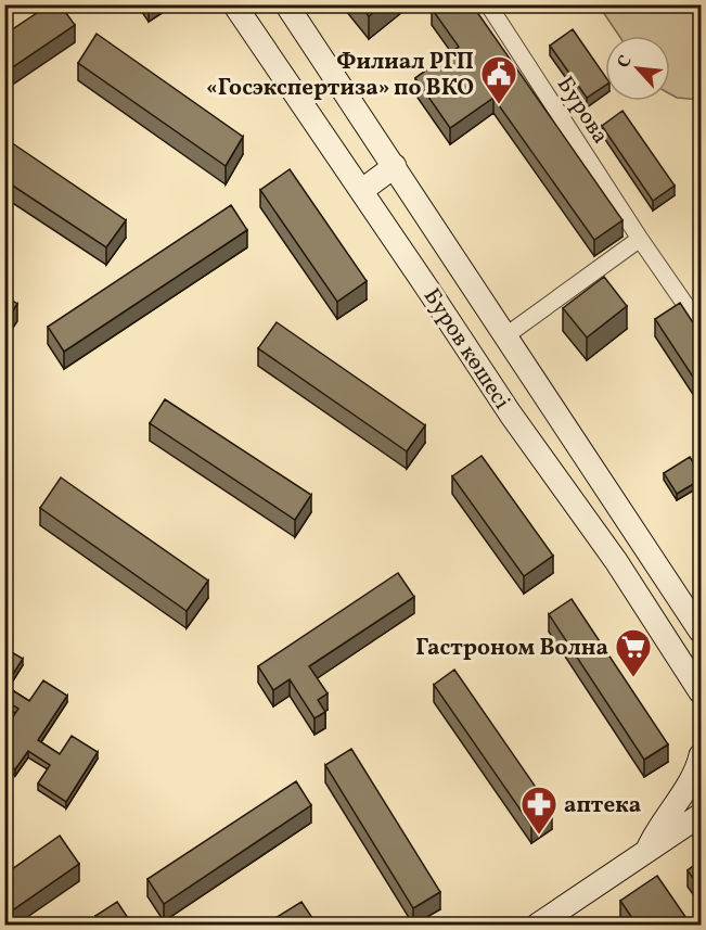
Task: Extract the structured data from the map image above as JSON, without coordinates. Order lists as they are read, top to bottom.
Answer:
{
  "streets": {
    "main road": ["Буров көшесі"],
    "street": ["Бурова"]
  },
  "places": {
    "public building": ["Филиал РГП «Госэкспертиза» по ВКО"],
    "supermarket": ["Гастроном Волна"],
    "pharmacy": ["аптека"]
  },
  "north": "top left"
}
